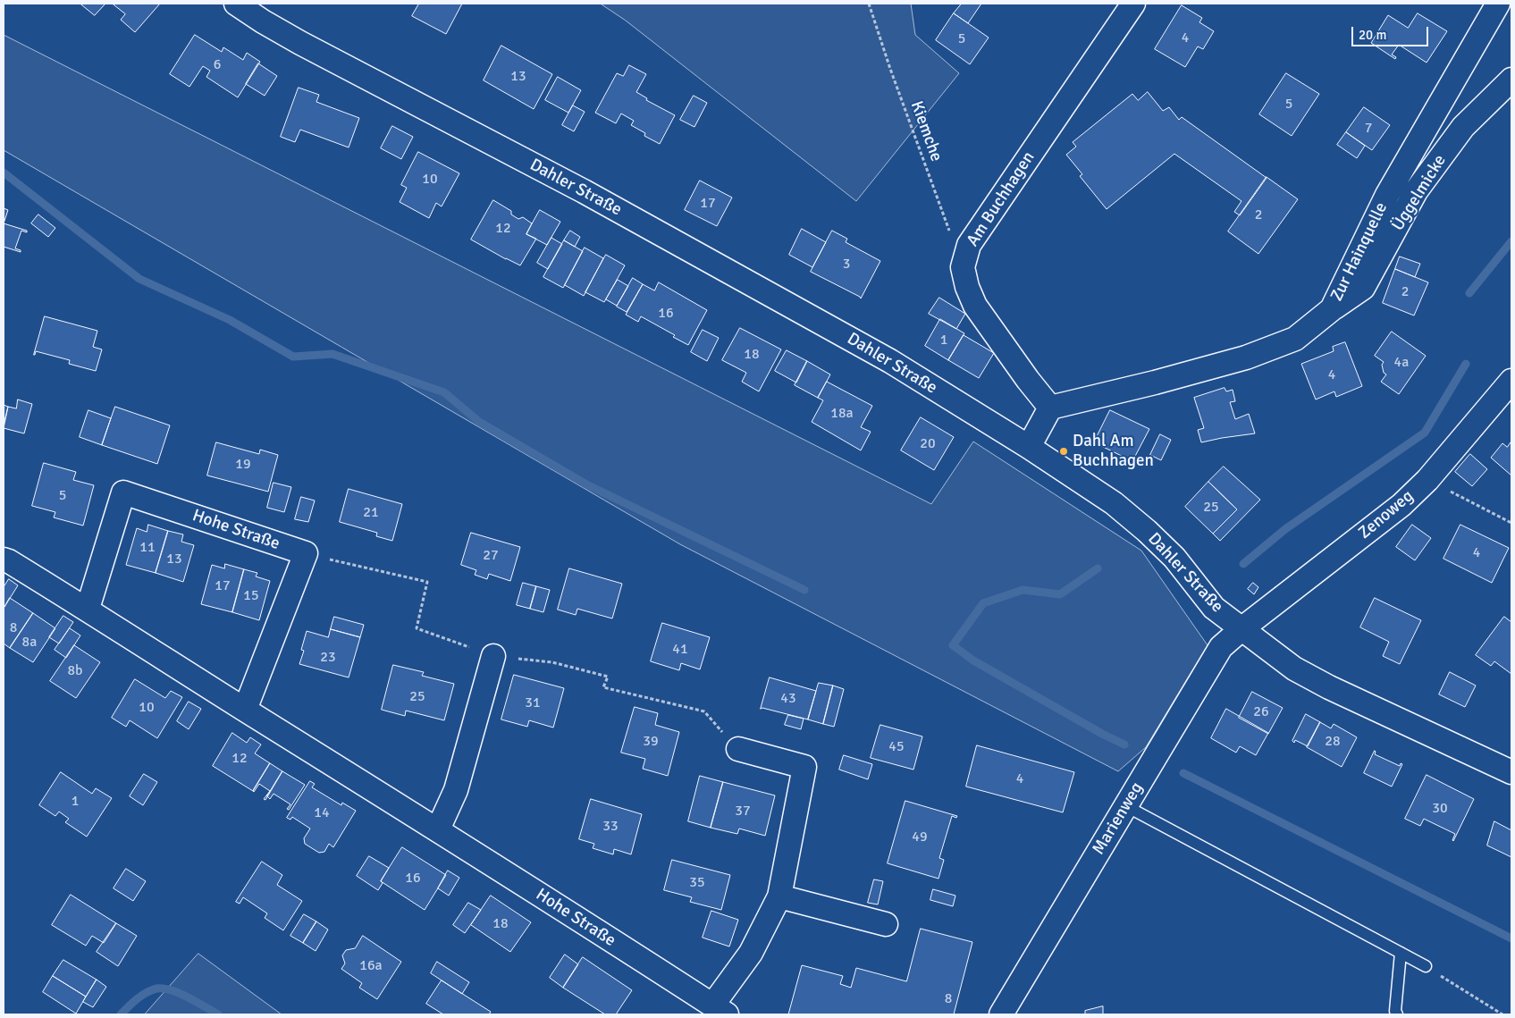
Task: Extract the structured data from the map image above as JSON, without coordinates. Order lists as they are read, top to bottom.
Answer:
{
  "streets": {
    "street": [
      "Dahler Straße",
      "Üggelmicke",
      "Am Buchhagen",
      "Zur Hainquelle",
      "Zenoweg",
      "Hohe Straße",
      "Marienweg"
    ],
    "path": ["Kiemche"]
  },
  "crossings": [
    ["Kiemche", "Am Buchhagen"],
    ["Dahler Straße", "Zenoweg"],
    ["Dahler Straße", "Marienweg"],
    ["Üggelmicke", "Zur Hainquelle"],
    ["Am Buchhagen", "Zur Hainquelle"],
    ["Zenoweg", "Marienweg"]
  ],
  "places": ["Dahl Am Buchhagen"],
  "house_numbers": [
    "4",
    "5",
    "6",
    "13",
    "5",
    "7",
    "10",
    "17",
    "2",
    "12",
    "3",
    "2",
    "16",
    "1",
    "18",
    "4a",
    "4",
    "18a",
    "20",
    "19",
    "5",
    "25",
    "21",
    "11",
    "4",
    "27",
    "13",
    "17",
    "15",
    "8",
    "8a",
    "41",
    "23",
    "8b",
    "25",
    "43",
    "31",
    "10",
    "26",
    "39",
    "28",
    "45",
    "12",
    "4",
    "1",
    "30",
    "37",
    "14",
    "33",
    "49",
    "16",
    "35",
    "18",
    "16a",
    "8"
  ],
  "scale_bar": "20 m"
}
